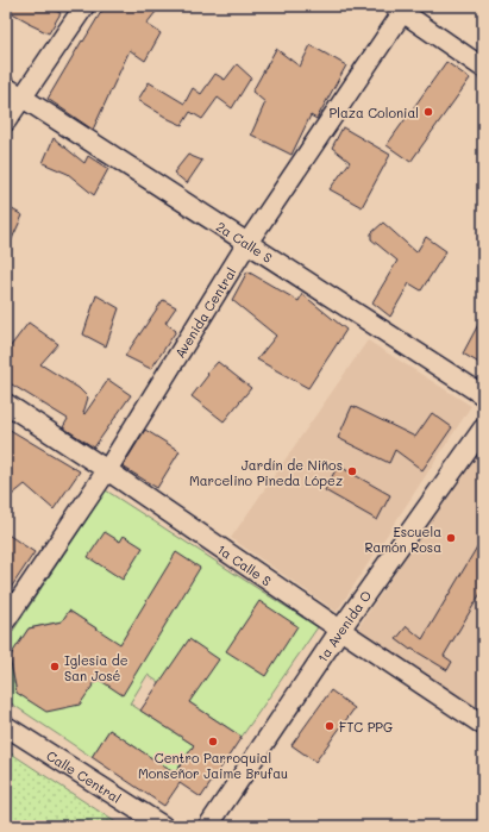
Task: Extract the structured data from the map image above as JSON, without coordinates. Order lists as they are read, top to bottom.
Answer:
{
  "streets": {
    "street": [
      "2a Calle S",
      "Avenida Central",
      "1a Calle S",
      "1a Avenida O",
      "Calle Central"
    ]
  },
  "crossings": [
    ["2a Calle S", "Avenida Central"],
    ["Avenida Central", "1a Calle S"],
    ["1a Calle S", "1a Avenida O"]
  ],
  "places": [
    "Plaza Colonial",
    "Jardín de Niños Marcelino Pineda López",
    "Escuela Ramón Rosa",
    "Iglesia de San José",
    "FTC PPG",
    "Centro Parroquial Monseñor Jaime Brufau"
  ]
}
